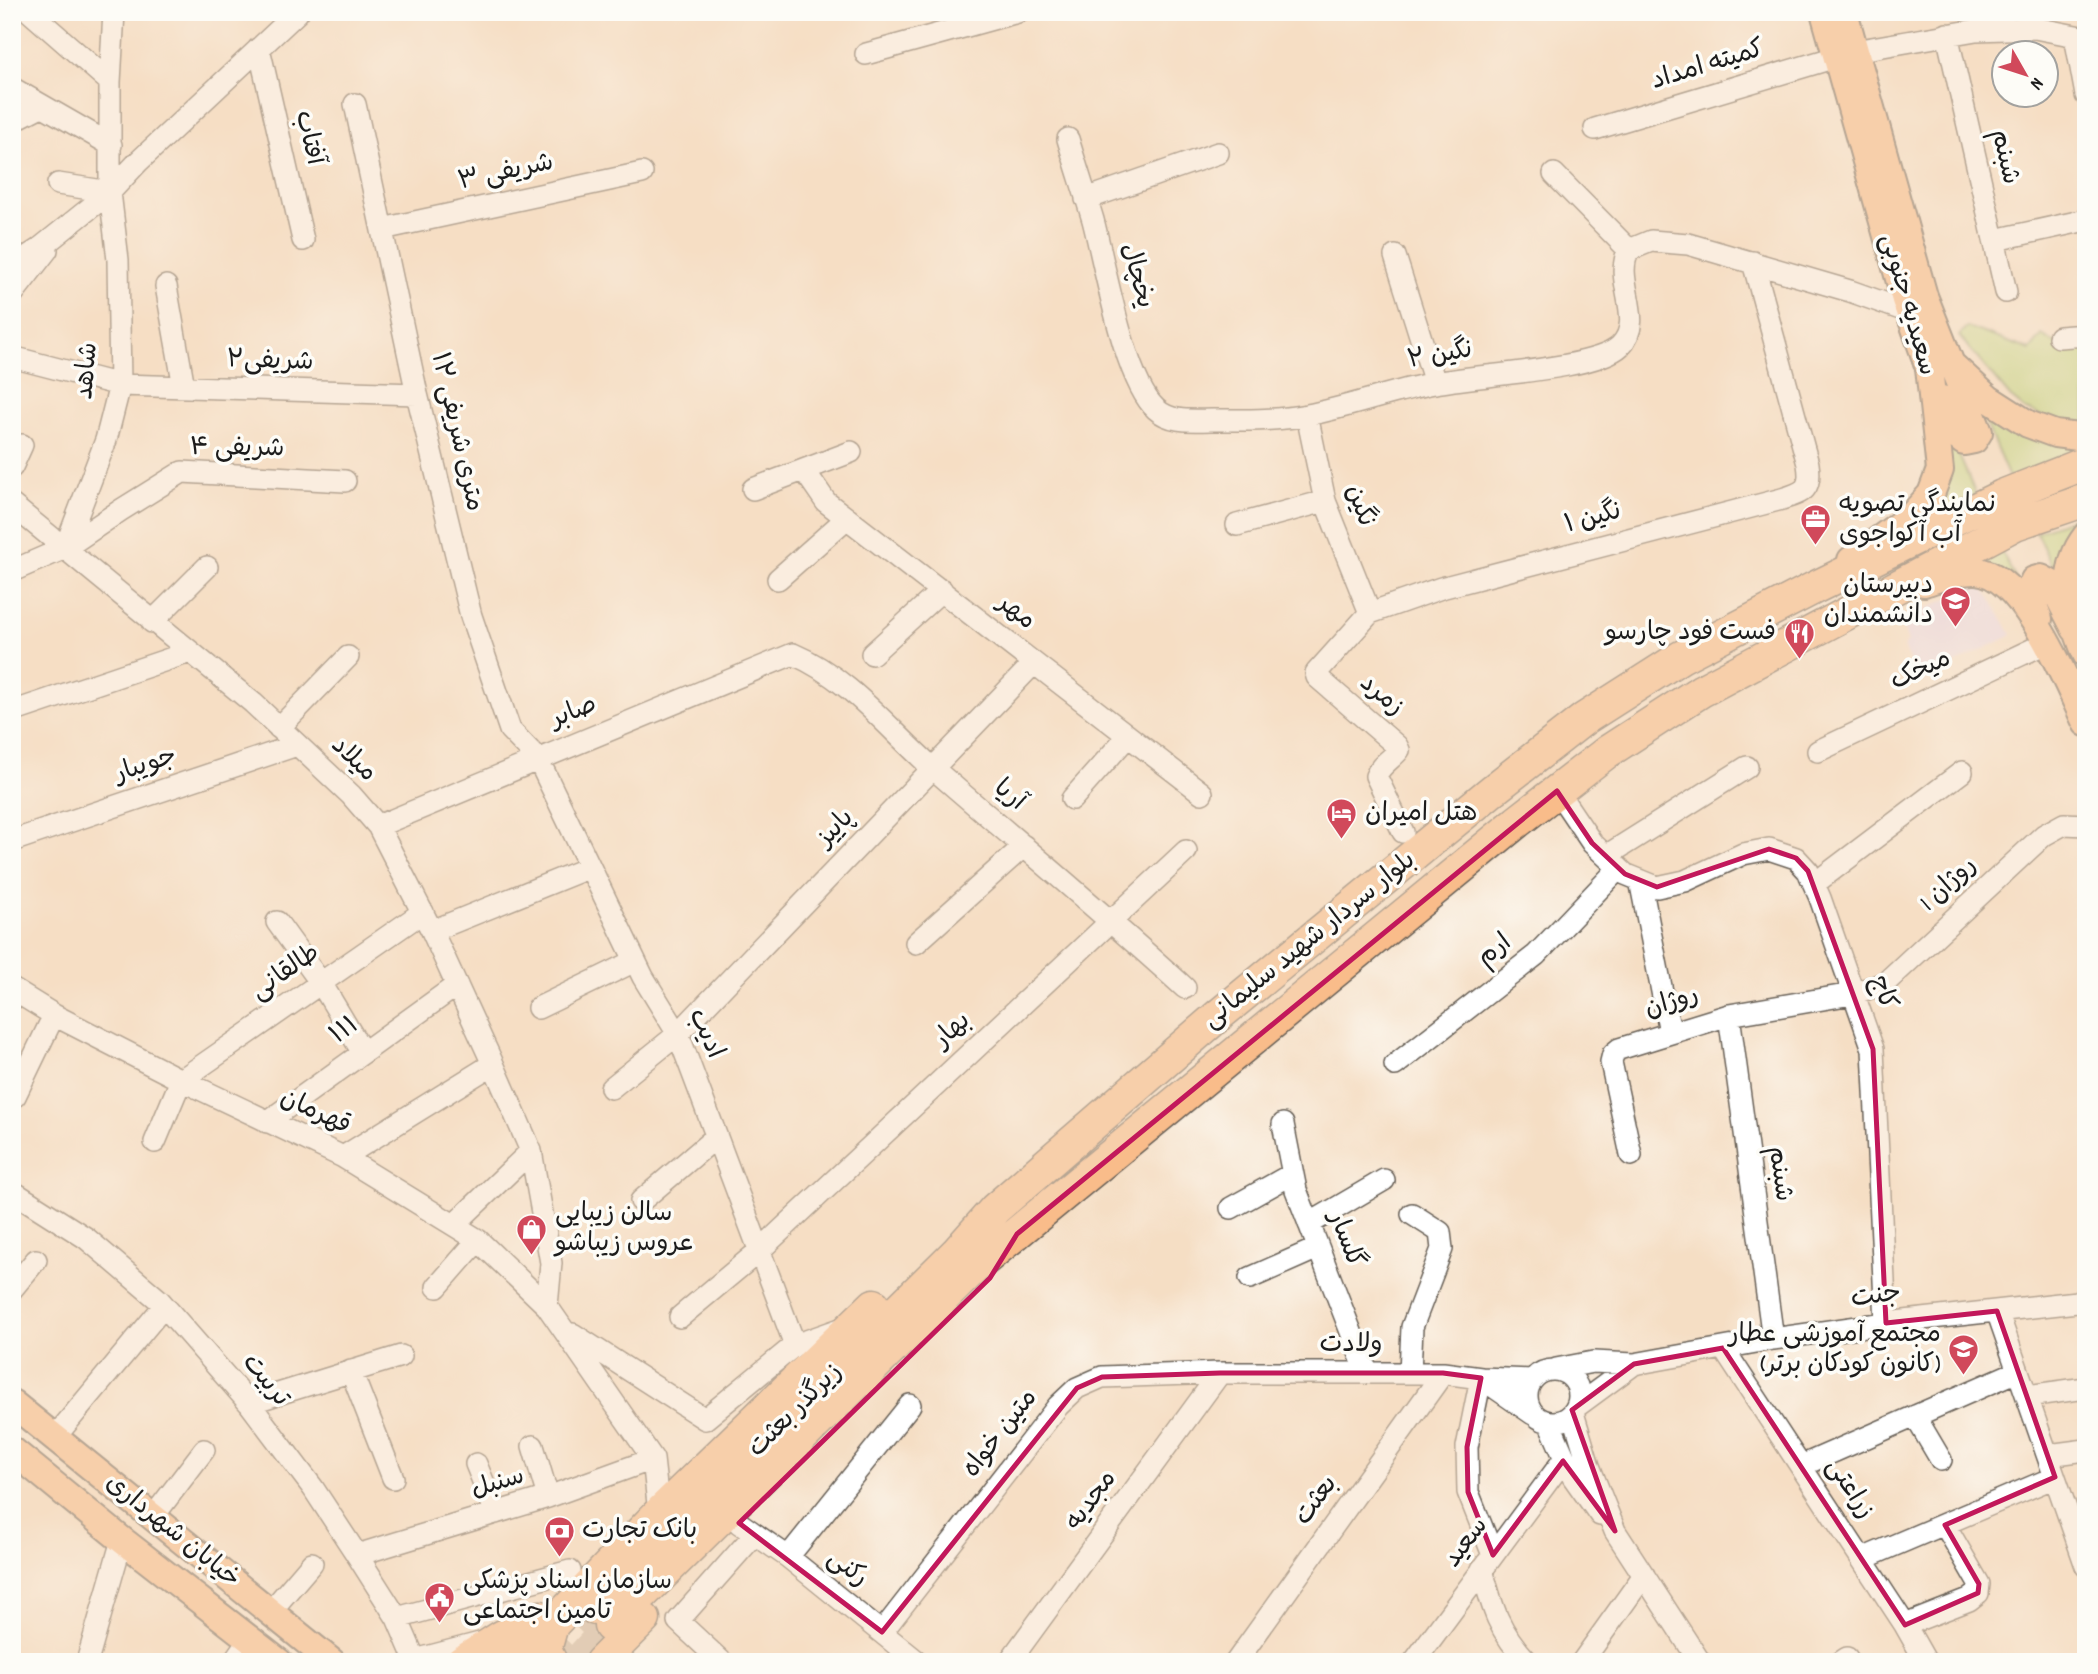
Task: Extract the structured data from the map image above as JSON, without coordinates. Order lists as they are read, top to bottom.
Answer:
{
  "streets": {
    "highway": ["بلوار سردار شهید سلیمانی", "زیرگذر بعثت"],
    "main road": ["سعیدیه جنوبی", "خیابان شهرداری"],
    "street": [
      "کمیته امداد",
      "آفتاب",
      "شبنم",
      "شریفی ۳",
      "یخچال",
      "نگین ۲",
      "شریفی۲",
      "شاهد",
      "۱۲ متری شریفی",
      "شریفی ۴",
      "نگین",
      "نگین ۱",
      "مهر",
      "میخک",
      "زمرد",
      "صابر",
      "میلاد",
      "جویبار",
      "آریا",
      "پاییز",
      "روژان 1",
      "ارم",
      "طالقانی",
      "کاج",
      "روژان",
      "۱۱۱",
      "بهار",
      "ادیب",
      "قهرمان",
      "گلسار",
      "جنت",
      "ولادت",
      "تربیت",
      "متین خواه",
      "سنبل",
      "زراعتی",
      "مجدیه",
      "بعثت",
      "سعید",
      "رکنی"
    ]
  },
  "crossings": [
    ["کمیته امداد", "شبنم"],
    ["کمیته امداد", "سعیدیه جنوبی"],
    ["شبنم", "روژان"],
    ["شبنم", "جنت"],
    ["شریفی ۳", "۱۲ متری شریفی"],
    ["یخچال", "نگین ۲"],
    ["سعیدیه جنوبی", "بلوار سردار شهید سلیمانی"],
    ["نگین ۲", "نگین"],
    ["شریفی۲", "شاهد"],
    ["شریفی۲", "۱۲ متری شریفی"],
    ["شاهد", "شریفی ۴"],
    ["شاهد", "میلاد"],
    ["۱۲ متری شریفی", "صابر"],
    ["۱۲ متری شریفی", "ادیب"],
    ["شریفی ۴", "میلاد"],
    ["نگین", "نگین ۱"],
    ["نگین", "زمرد"],
    ["نگین ۱", "زمرد"],
    ["مهر", "پاییز"],
    ["صابر", "میلاد"],
    ["صابر", "آریا"],
    ["صابر", "ادیب"],
    ["میلاد", "جویبار"],
    ["میلاد", "طالقانی"],
    ["میلاد", "۱۱۱"],
    ["میلاد", "قهرمان"],
    ["آریا", "پاییز"],
    ["آریا", "بهار"],
    ["پاییز", "ادیب"],
    ["روژان 1", "کاج"],
    ["روژان 1", "روژان"],
    ["بلوار سردار شهید سلیمانی", "زیرگذر بعثت"],
    ["طالقانی", "ادیب"],
    ["طالقانی", "قهرمان"],
    ["کاج", "روژان"],
    ["کاج", "جنت"],
    ["۱۱۱", "قهرمان"],
    ["بهار", "ادیب"],
    ["قهرمان", "سنبل"],
    ["گلسار", "ولادت"],
    ["جنت", "ولادت"],
    ["جنت", "زراعتی"],
    ["ولادت", "متین خواه"],
    ["ولادت", "مجدیه"],
    ["ولادت", "بعثت"],
    ["تربیت", "سنبل"],
    ["متین خواه", "مجدیه"],
    ["متین خواه", "رکنی"]
  ],
  "places": {
    "office": ["نمایندگی تصویه آب آکواجوی"],
    "school or university": ["دبیرستان دانشمندان", "مجتمع آموزشی عطار (کانون کودکان برتر)"],
    "restaurant": ["فست فود چارسو"],
    "hotel": ["هتل امیران"],
    "shop": ["سالن زیبایی عروس زیباشو"],
    "bank": ["بانک تجارت"],
    "public building": ["سازمان اسناد پزشکی تامین اجتماعی"]
  },
  "north": "bottom right"
}
